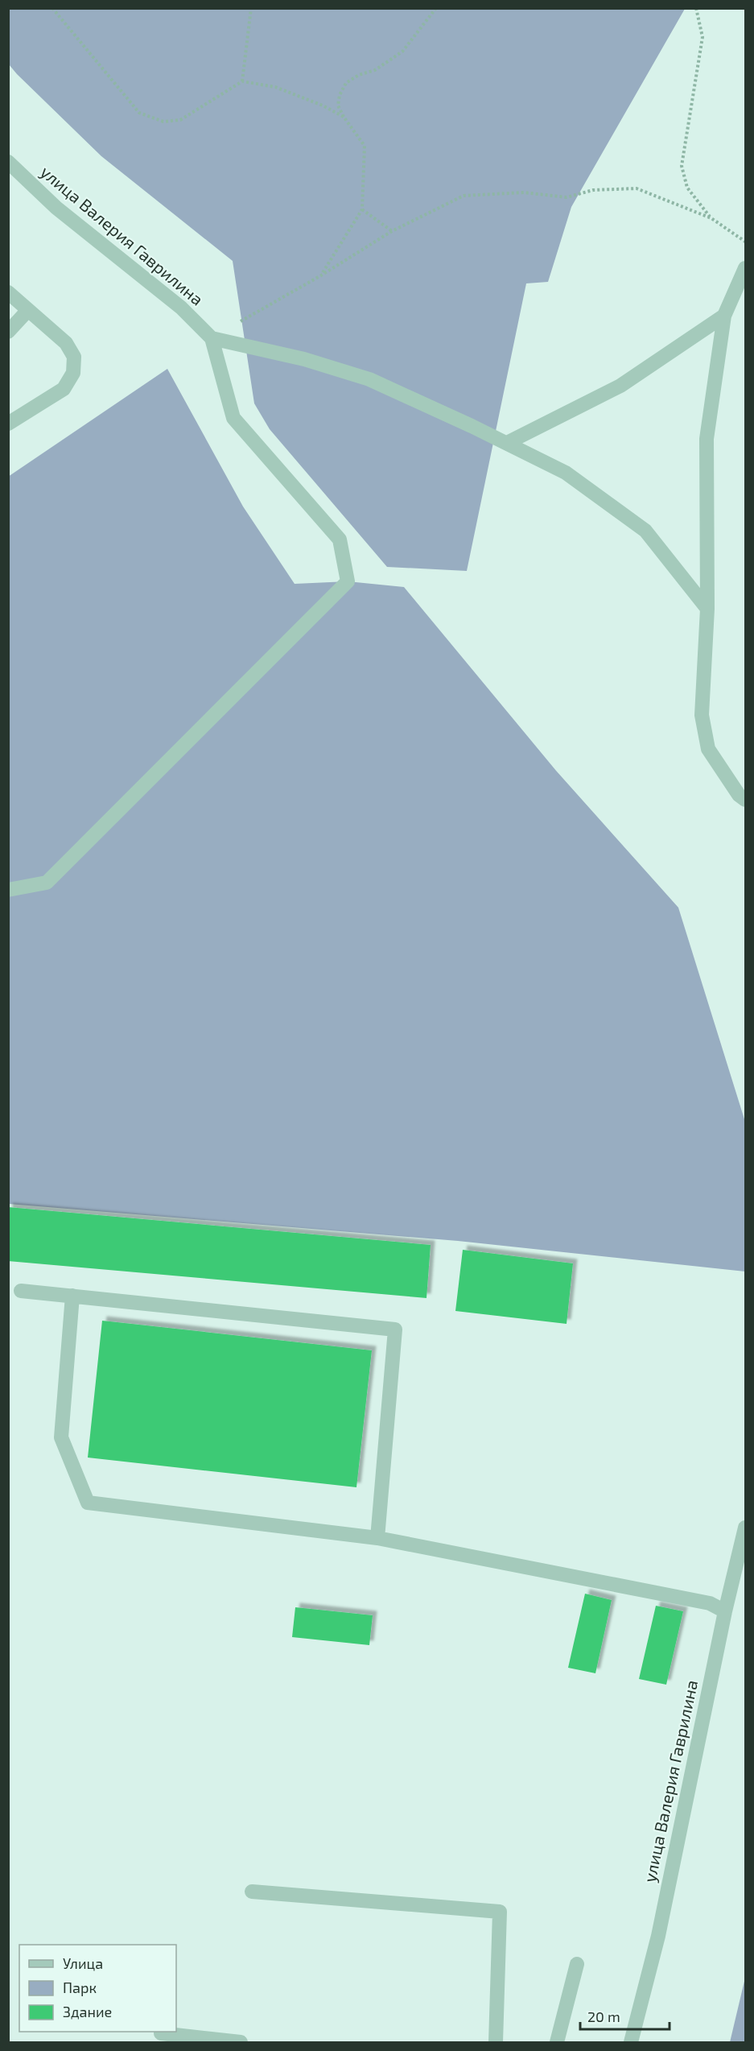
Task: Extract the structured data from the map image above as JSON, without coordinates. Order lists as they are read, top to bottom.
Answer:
{
  "streets": {
    "street": ["улица Валерия Гаврилина"]
  },
  "legend": ["Улица", "Парк", "Здание"],
  "scale_bar": "20 m"
}
